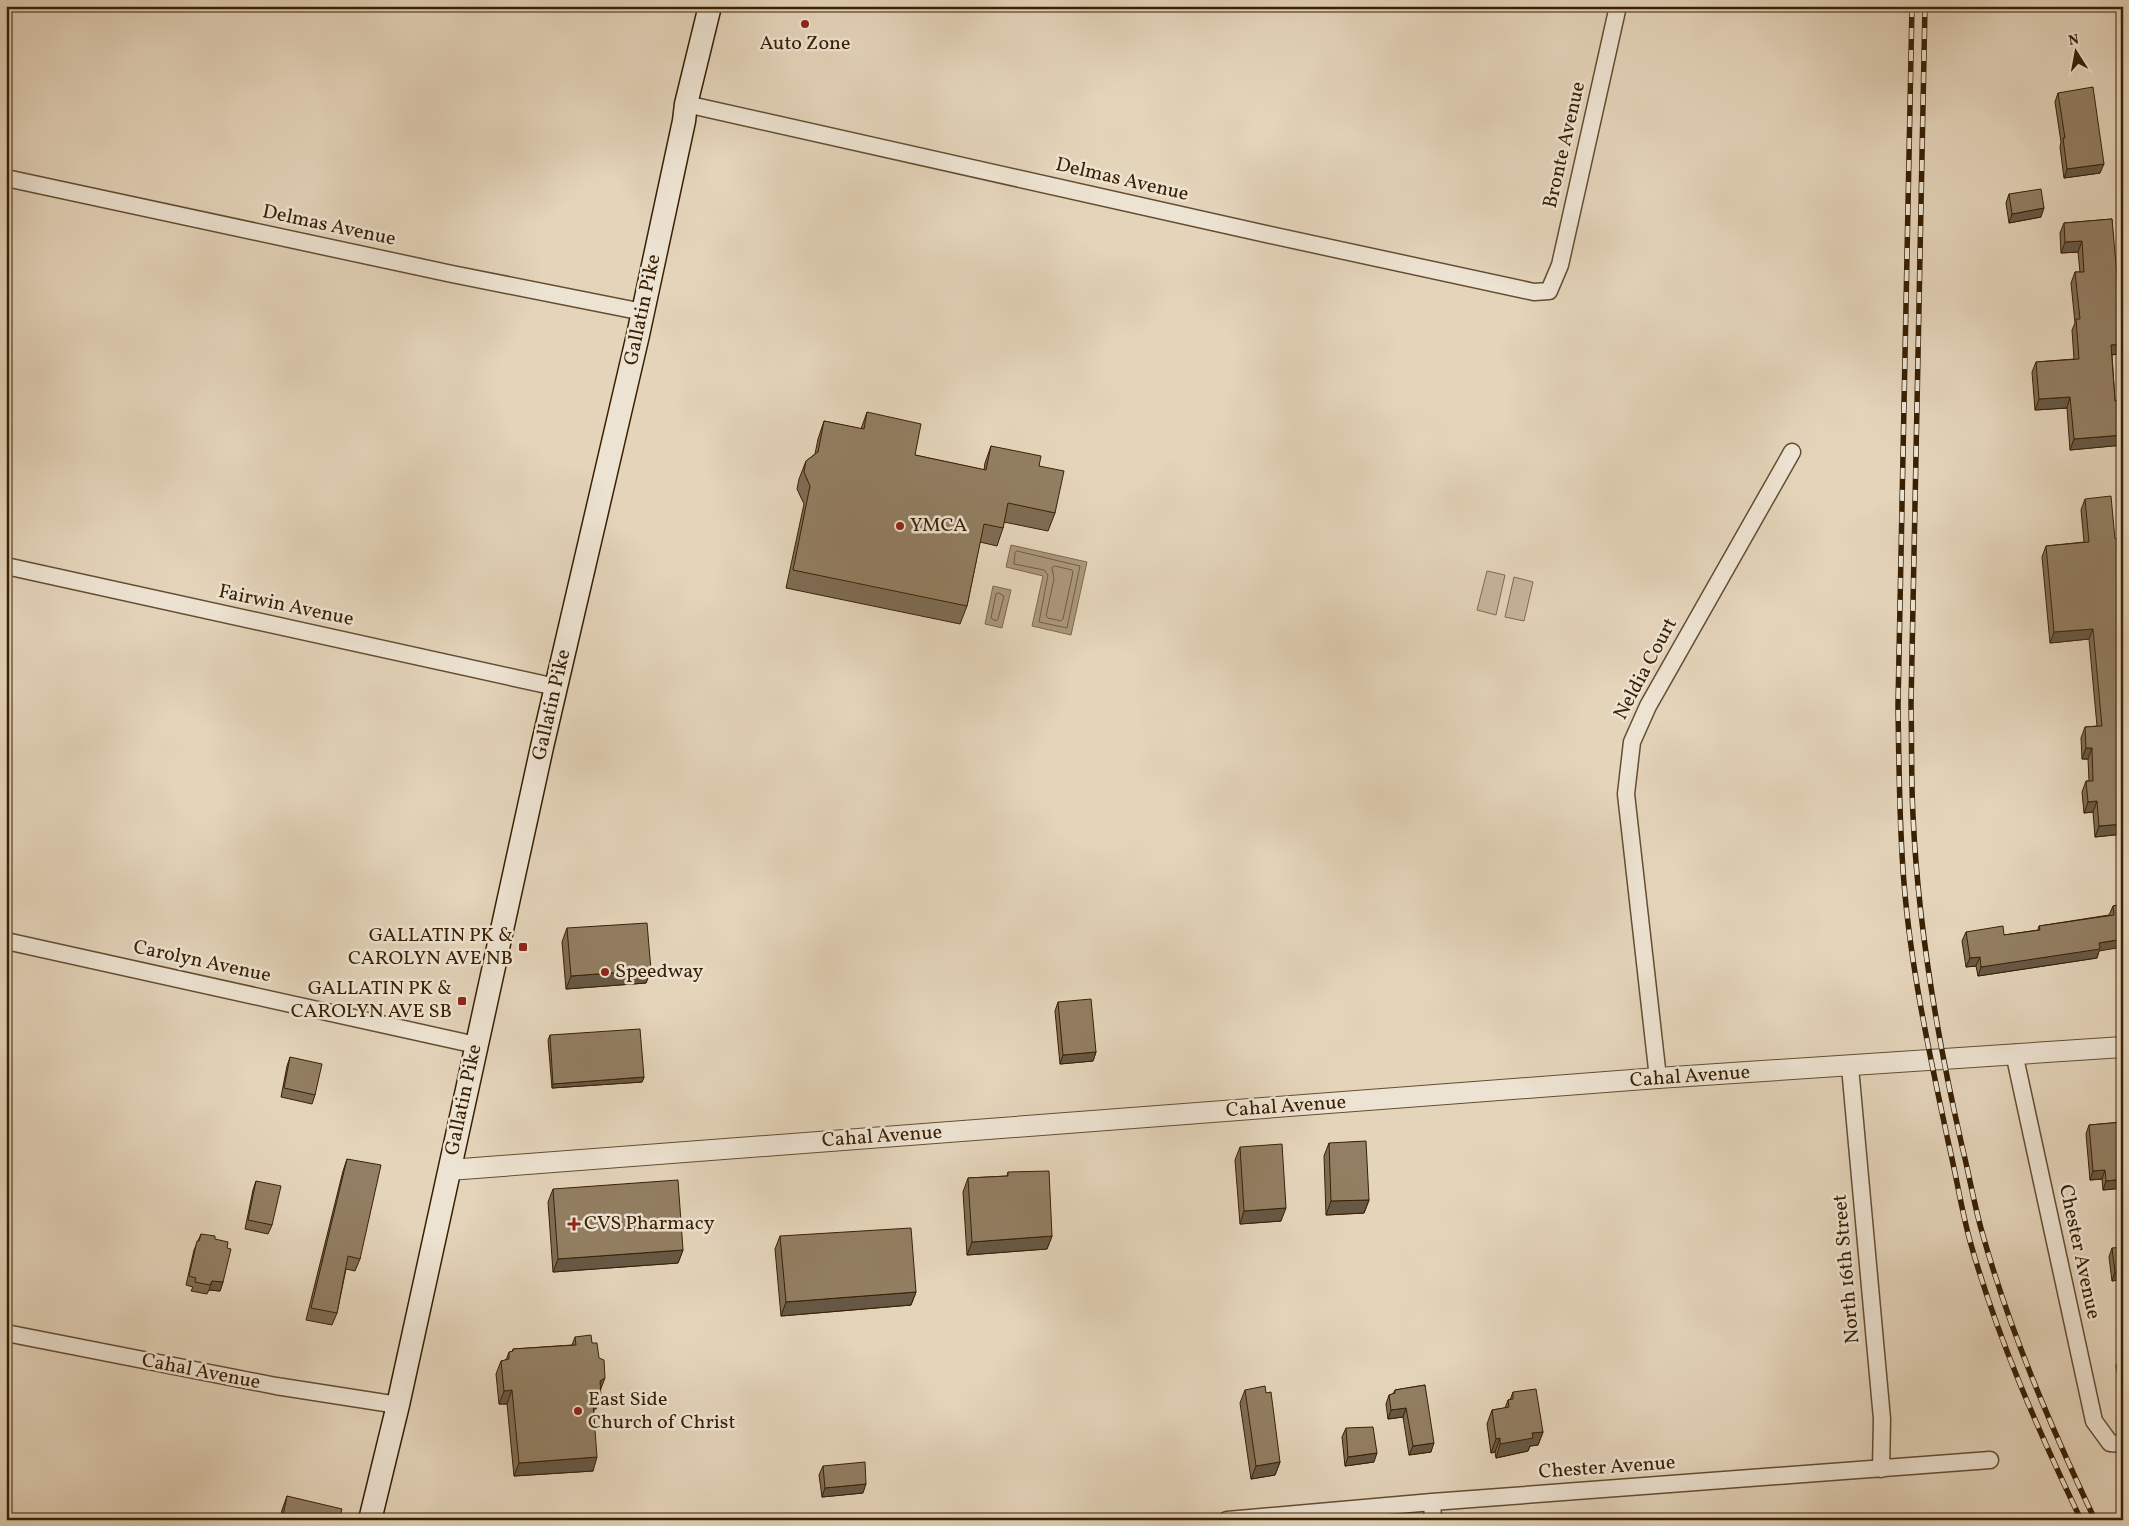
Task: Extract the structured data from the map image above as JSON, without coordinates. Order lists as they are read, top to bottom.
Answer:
{
  "streets": {
    "main road": ["Gallatin Pike"],
    "street": [
      "Bronte Avenue",
      "Delmas Avenue",
      "Fairwin Avenue",
      "Neldia Court",
      "Carolyn Avenue",
      "Cahal Avenue",
      "Chester Avenue",
      "North 16th Street"
    ]
  },
  "crossings": [
    ["Bronte Avenue", "Delmas Avenue"],
    ["Delmas Avenue", "Gallatin Pike"],
    ["Gallatin Pike", "Fairwin Avenue"],
    ["Gallatin Pike", "Carolyn Avenue"],
    ["Gallatin Pike", "Cahal Avenue"],
    ["Neldia Court", "Cahal Avenue"],
    ["Cahal Avenue", "Chester Avenue"],
    ["Cahal Avenue", "North 16th Street"],
    ["Chester Avenue", "North 16th Street"]
  ],
  "places": {
    "other": [
      "Auto Zone",
      "YMCA",
      "Speedway",
      "East Side Church of Christ"
    ],
    "transit": ["GALLATIN PK & CAROLYN AVE NB", "GALLATIN PK & CAROLYN AVE SB"],
    "health": ["CVS Pharmacy"]
  },
  "north": "top"
}
